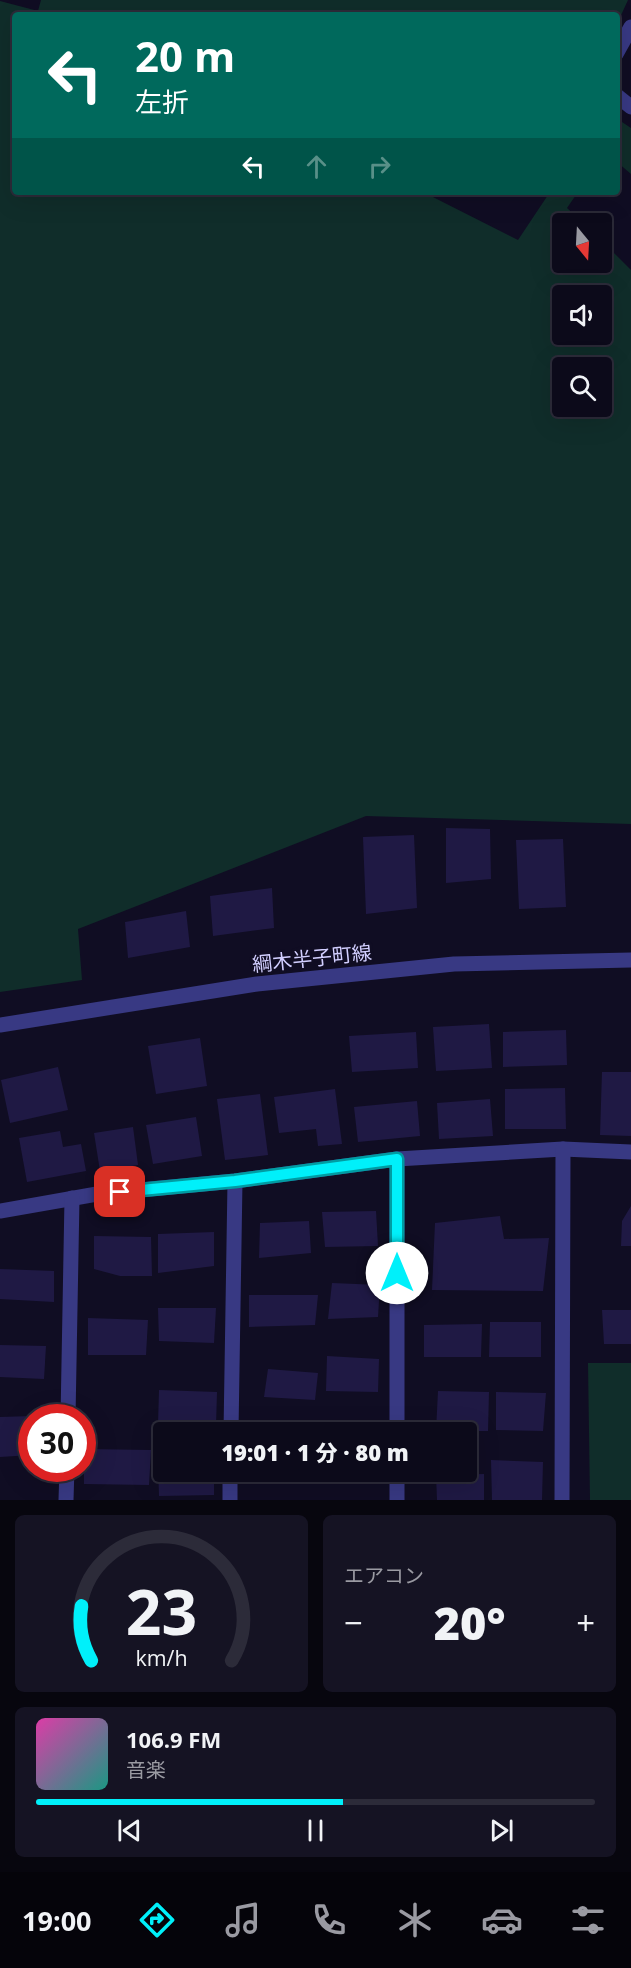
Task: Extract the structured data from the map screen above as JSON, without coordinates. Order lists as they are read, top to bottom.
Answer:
{
  "streets": {
    "street": ["綱木半子町線"]
  },
  "north": "bottom",
  "page": {
    "turn": ["20 m", "左折"],
    "limit": "30",
    "trip": "19:01 · 1 分 · 80 m",
    "tile": "エアコン",
    "heat": ["−", "20°", "+"],
    "song": ["106.9 FM", "音楽"],
    "tabs": "19:00",
    "gauge": ["23", "km/h"]
  }
}
